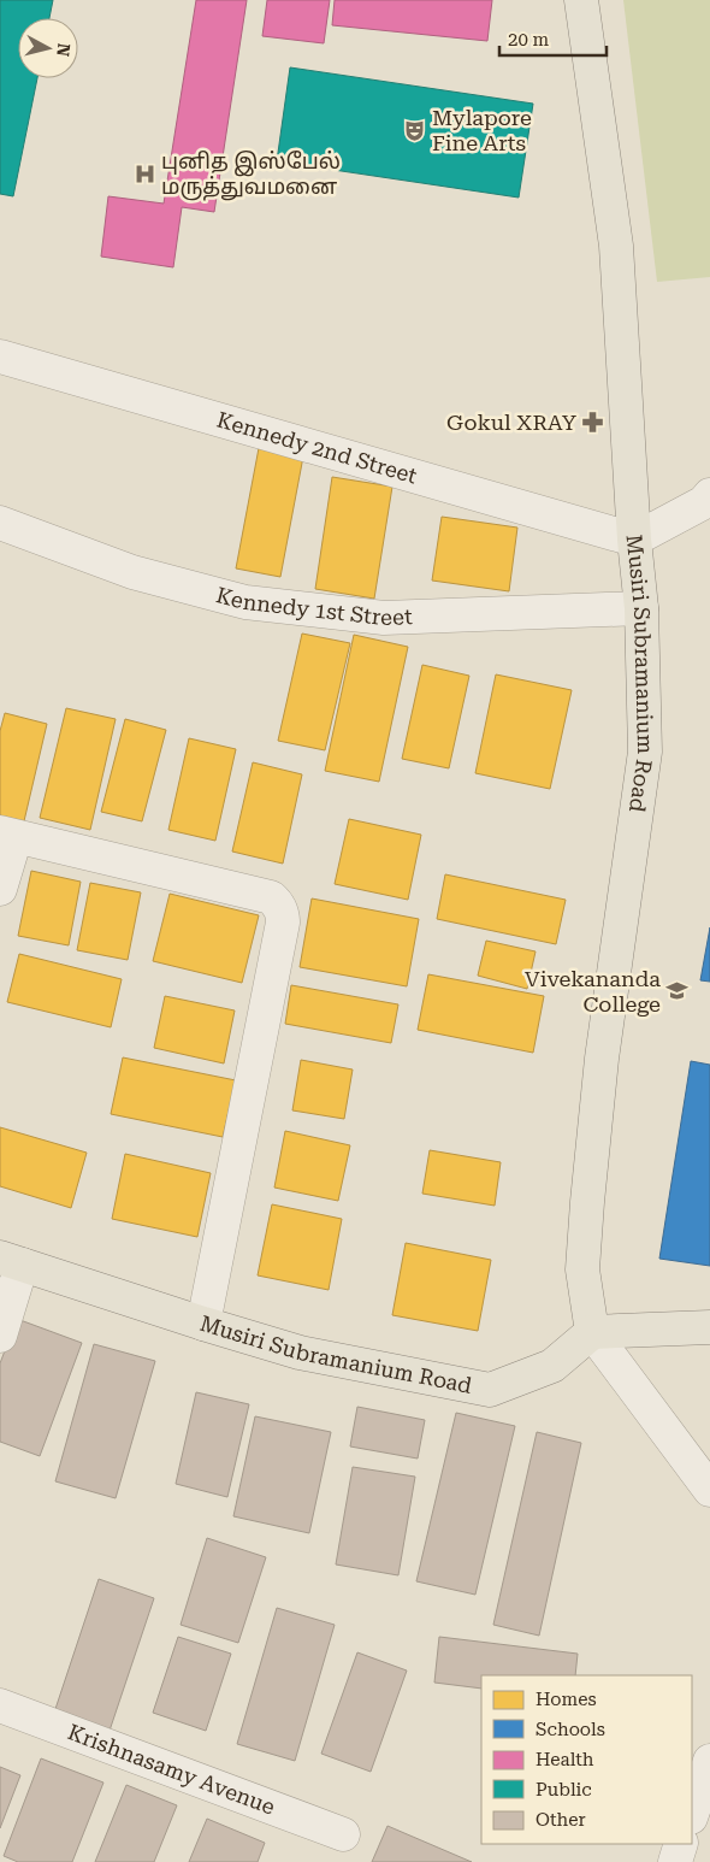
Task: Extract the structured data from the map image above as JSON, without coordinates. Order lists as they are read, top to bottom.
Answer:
{
  "streets": {
    "main road": ["Musiri Subramanium Road"],
    "street": ["Kennedy 2nd Street", "Kennedy 1st Street", "Krishnasamy Avenue"]
  },
  "crossings": [
    ["Kennedy 2nd Street", "Musiri Subramanium Road"],
    ["Kennedy 1st Street", "Musiri Subramanium Road"]
  ],
  "places": {
    "theatre": ["Mylapore Fine Arts"],
    "hospital": ["புனித இஸ்பேல் மருத்துவமனை"],
    "pharmacy": ["Gokul XRAY"],
    "school or university": ["Vivekananda College"]
  },
  "legend": [
    "Homes",
    "Schools",
    "Health",
    "Public",
    "Other"
  ],
  "scale_bar": "20 m",
  "north": "right"
}
